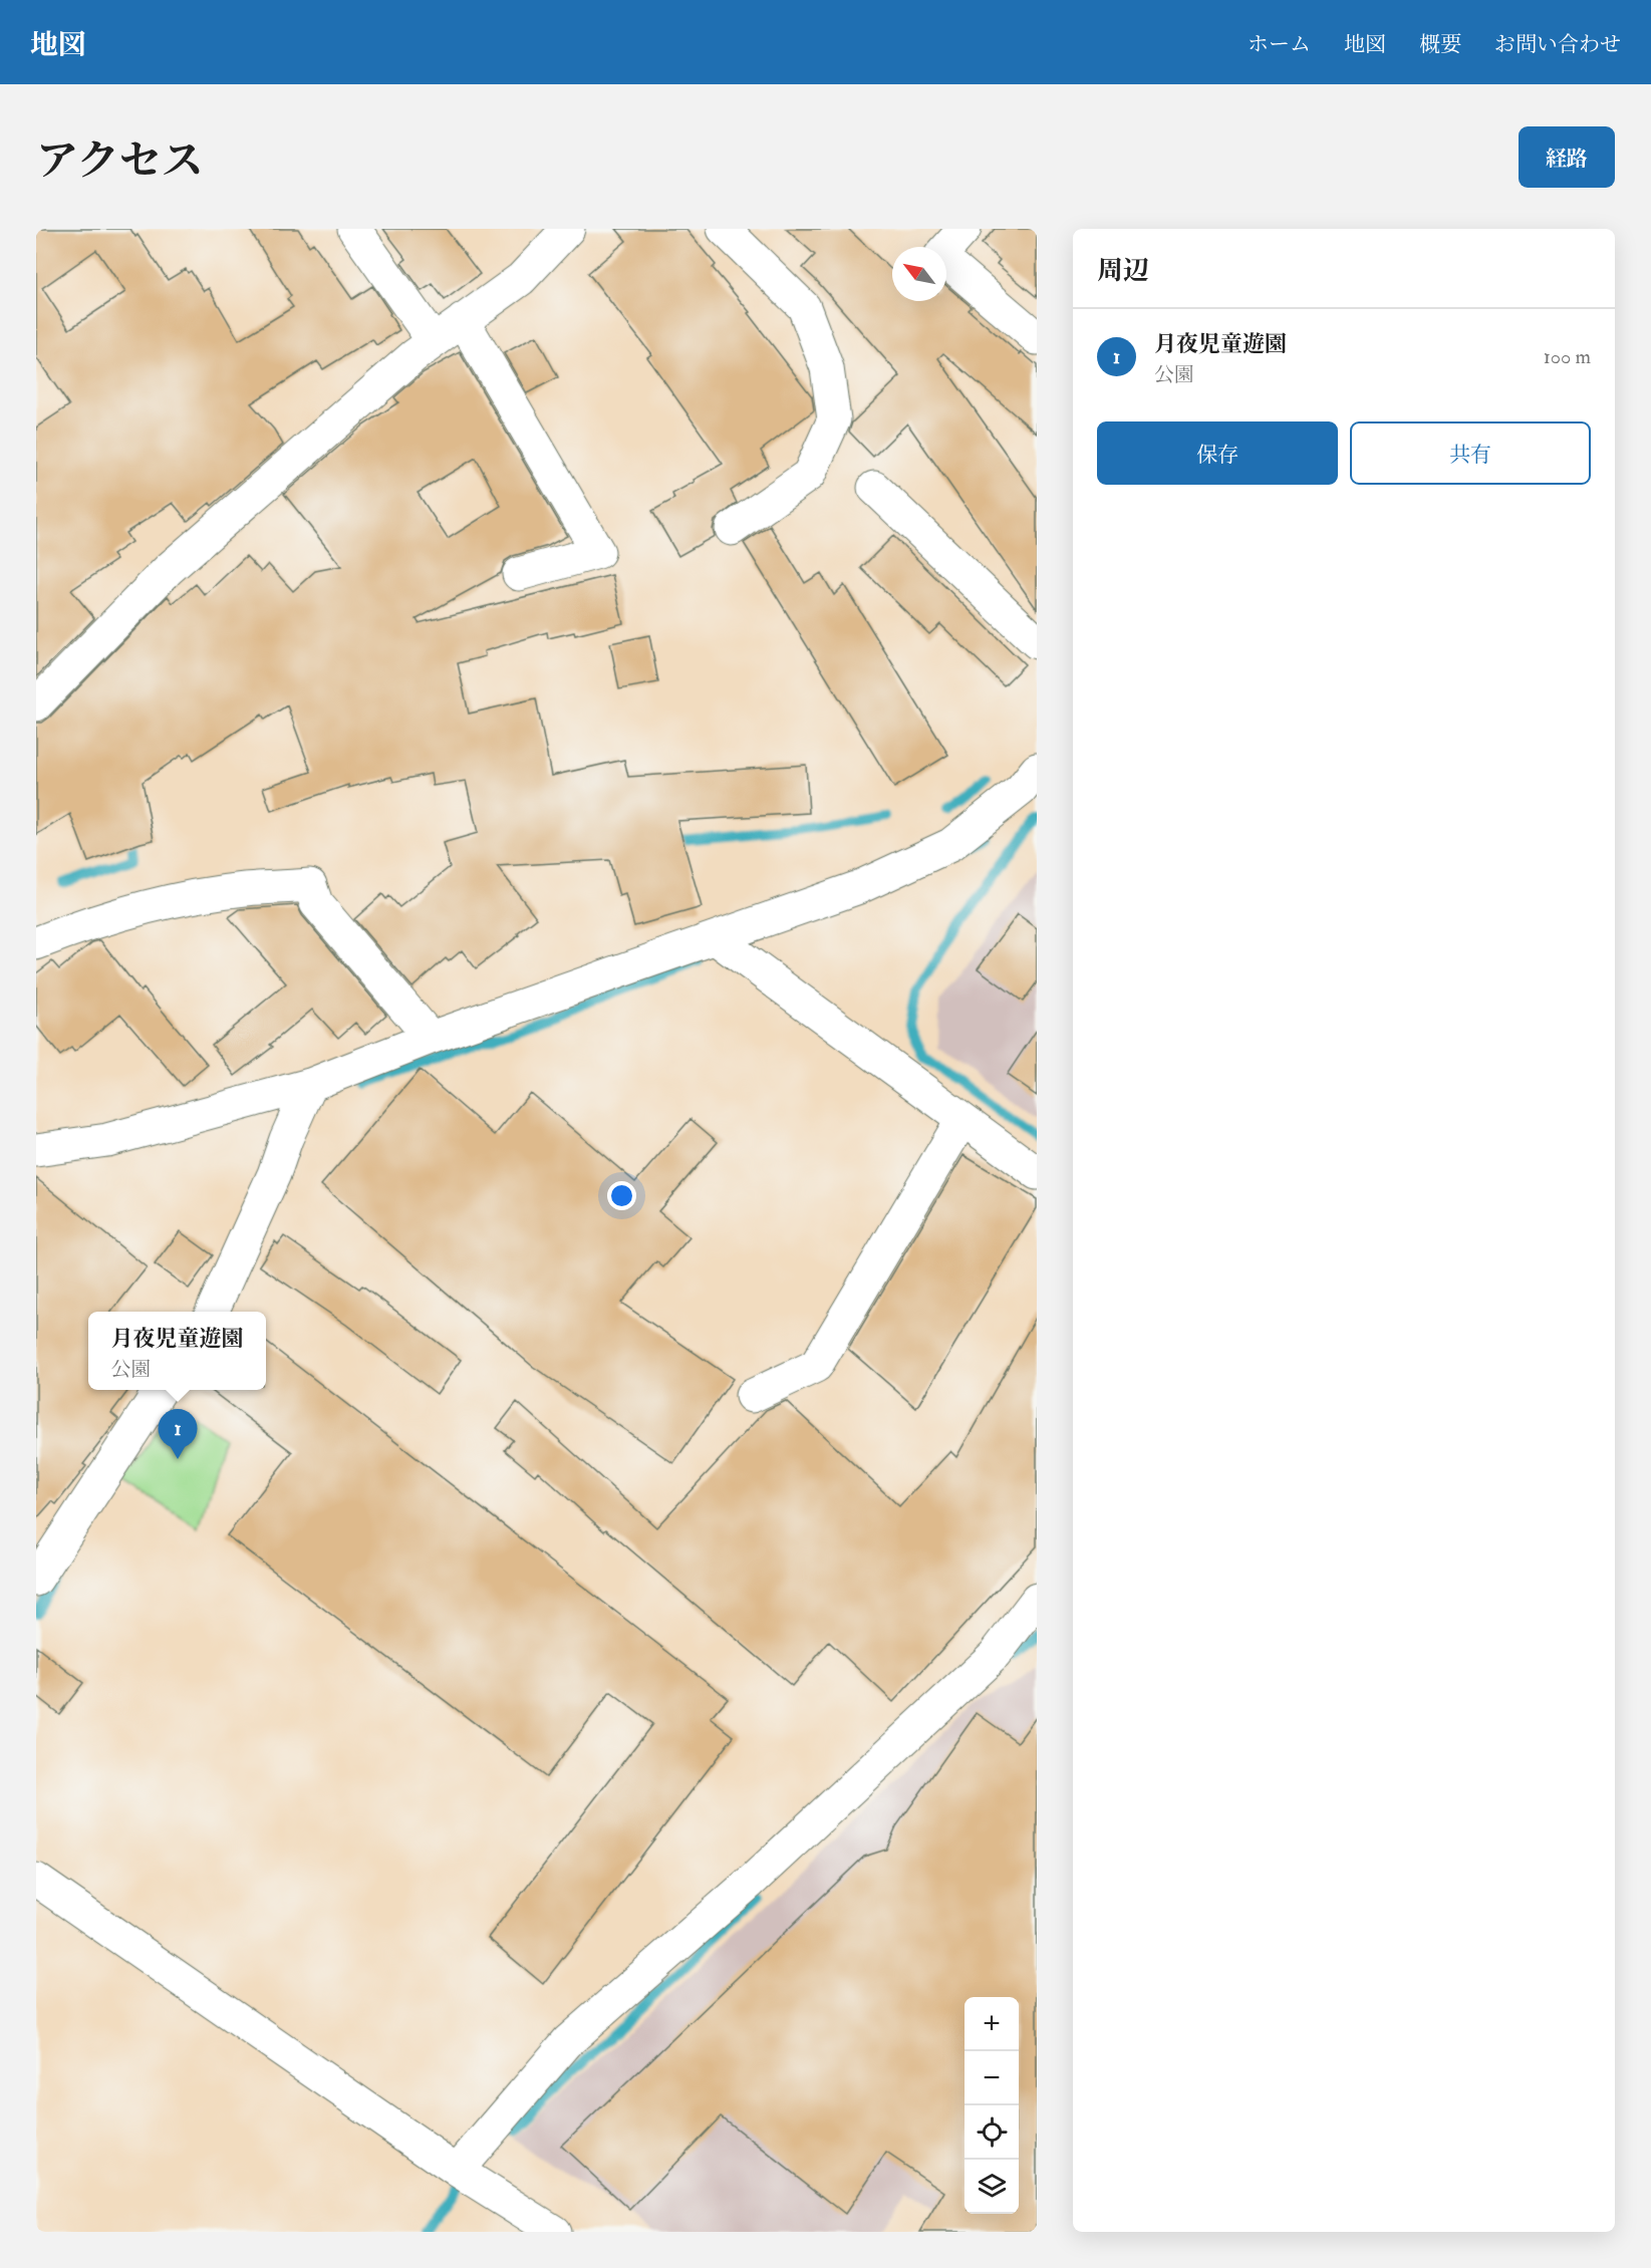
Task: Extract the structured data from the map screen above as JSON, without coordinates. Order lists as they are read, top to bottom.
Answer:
{
  "north": "top left",
  "page": {
    "header": "地図",
    "nav": [
      "ホーム",
      "地図",
      "概要",
      "お問い合わせ"
    ],
    "title": "アクセス",
    "buttons": [
      "経路",
      ["保存", "共有"]
    ],
    "heading": "周辺",
    "list": [
      {
        "mark": "1",
        "name": "月夜児童遊園",
        "note": "公園",
        "value": "100 m"
      }
    ],
    "popup": ["月夜児童遊園", "公園"],
    "pins": "1",
    "map_buttons": ["+", "−"]
  }
}
